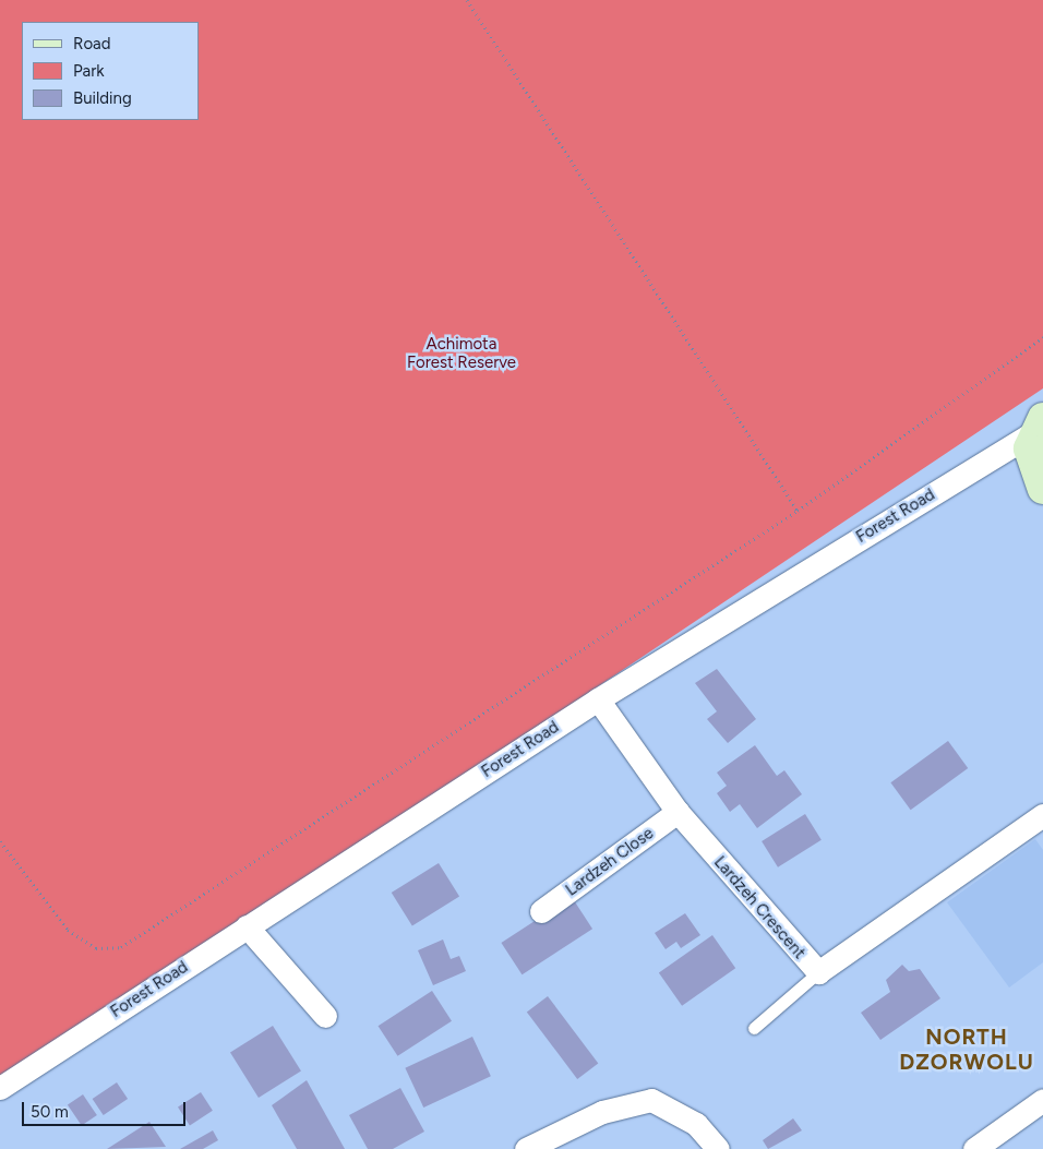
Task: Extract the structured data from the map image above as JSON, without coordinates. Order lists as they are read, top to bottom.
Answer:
{
  "streets": {
    "street": ["Forest Road", "Lardzeh Close", "Lardzeh Crescent"]
  },
  "crossings": [
    ["Forest Road", "Lardzeh Crescent"],
    ["Lardzeh Close", "Lardzeh Crescent"]
  ],
  "districts": ["NORTH DZORWOLU"],
  "parks": ["Achimota Forest Reserve"],
  "legend": ["Road", "Park", "Building"],
  "scale_bar": "50 m"
}
